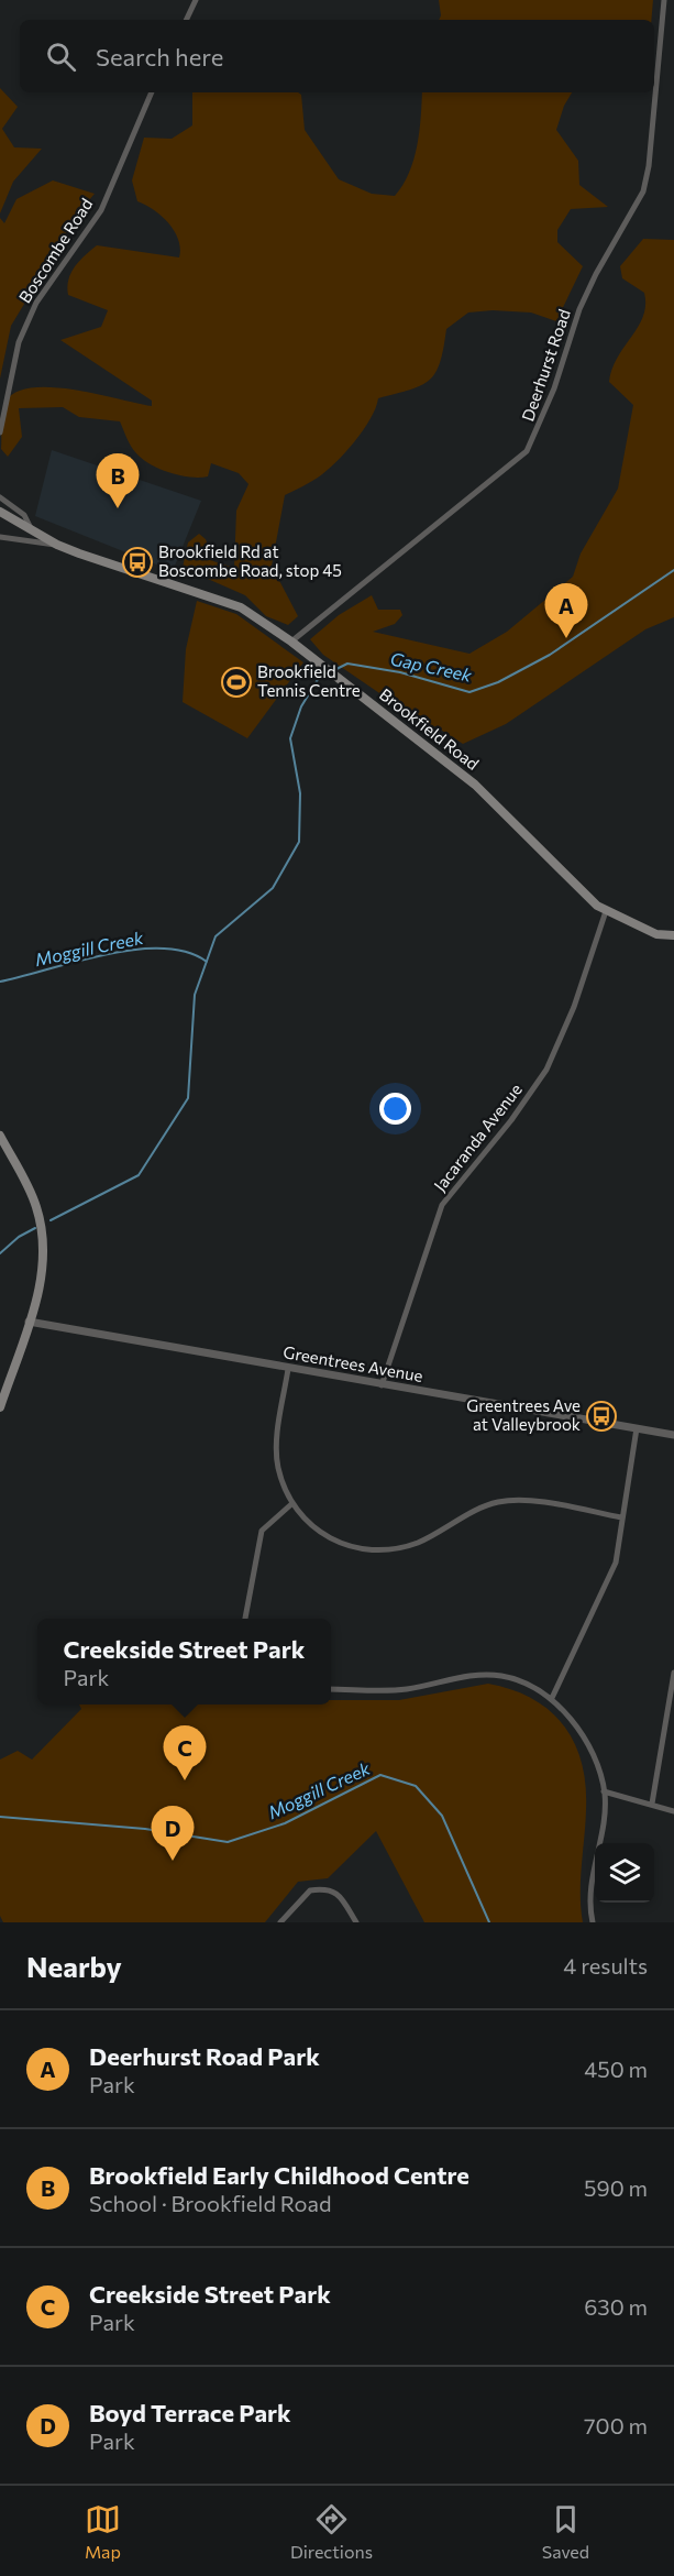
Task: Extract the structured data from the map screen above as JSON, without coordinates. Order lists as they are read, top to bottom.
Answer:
{
  "streets": {
    "main road": ["Brookfield Road"],
    "street": [
      "Boscombe Road",
      "Deerhurst Road",
      "Jacaranda Avenue",
      "Greentrees Avenue"
    ]
  },
  "crossings": [
    ["Deerhurst Road", "Brookfield Road"],
    ["Brookfield Road", "Jacaranda Avenue"],
    ["Jacaranda Avenue", "Greentrees Avenue"]
  ],
  "water": ["Gap Creek", "Moggill Creek"],
  "places": {
    "bus stop": ["Brookfield Rd at Boscombe Road, stop 45", "Greentrees Ave at Valleybrook"],
    "sports": ["Brookfield Tennis Centre"]
  },
  "page": {
    "search": "Search here",
    "pins": [
      "B",
      "A",
      "C",
      "D"
    ],
    "popup": ["Creekside Street Park", "Park"],
    "heading": ["Nearby", "4 results"],
    "list": [
      {
        "mark": "A",
        "name": "Deerhurst Road Park",
        "note": "Park",
        "value": "450 m"
      },
      {
        "mark": "B",
        "name": "Brookfield Early Childhood Centre",
        "note": "School · Brookfield Road",
        "value": "590 m"
      },
      {
        "mark": "C",
        "name": "Creekside Street Park",
        "note": "Park",
        "value": "630 m"
      },
      {
        "mark": "D",
        "name": "Boyd Terrace Park",
        "note": "Park",
        "value": "700 m"
      }
    ],
    "nav": ["Map", "Directions", "Saved"]
  }
}
